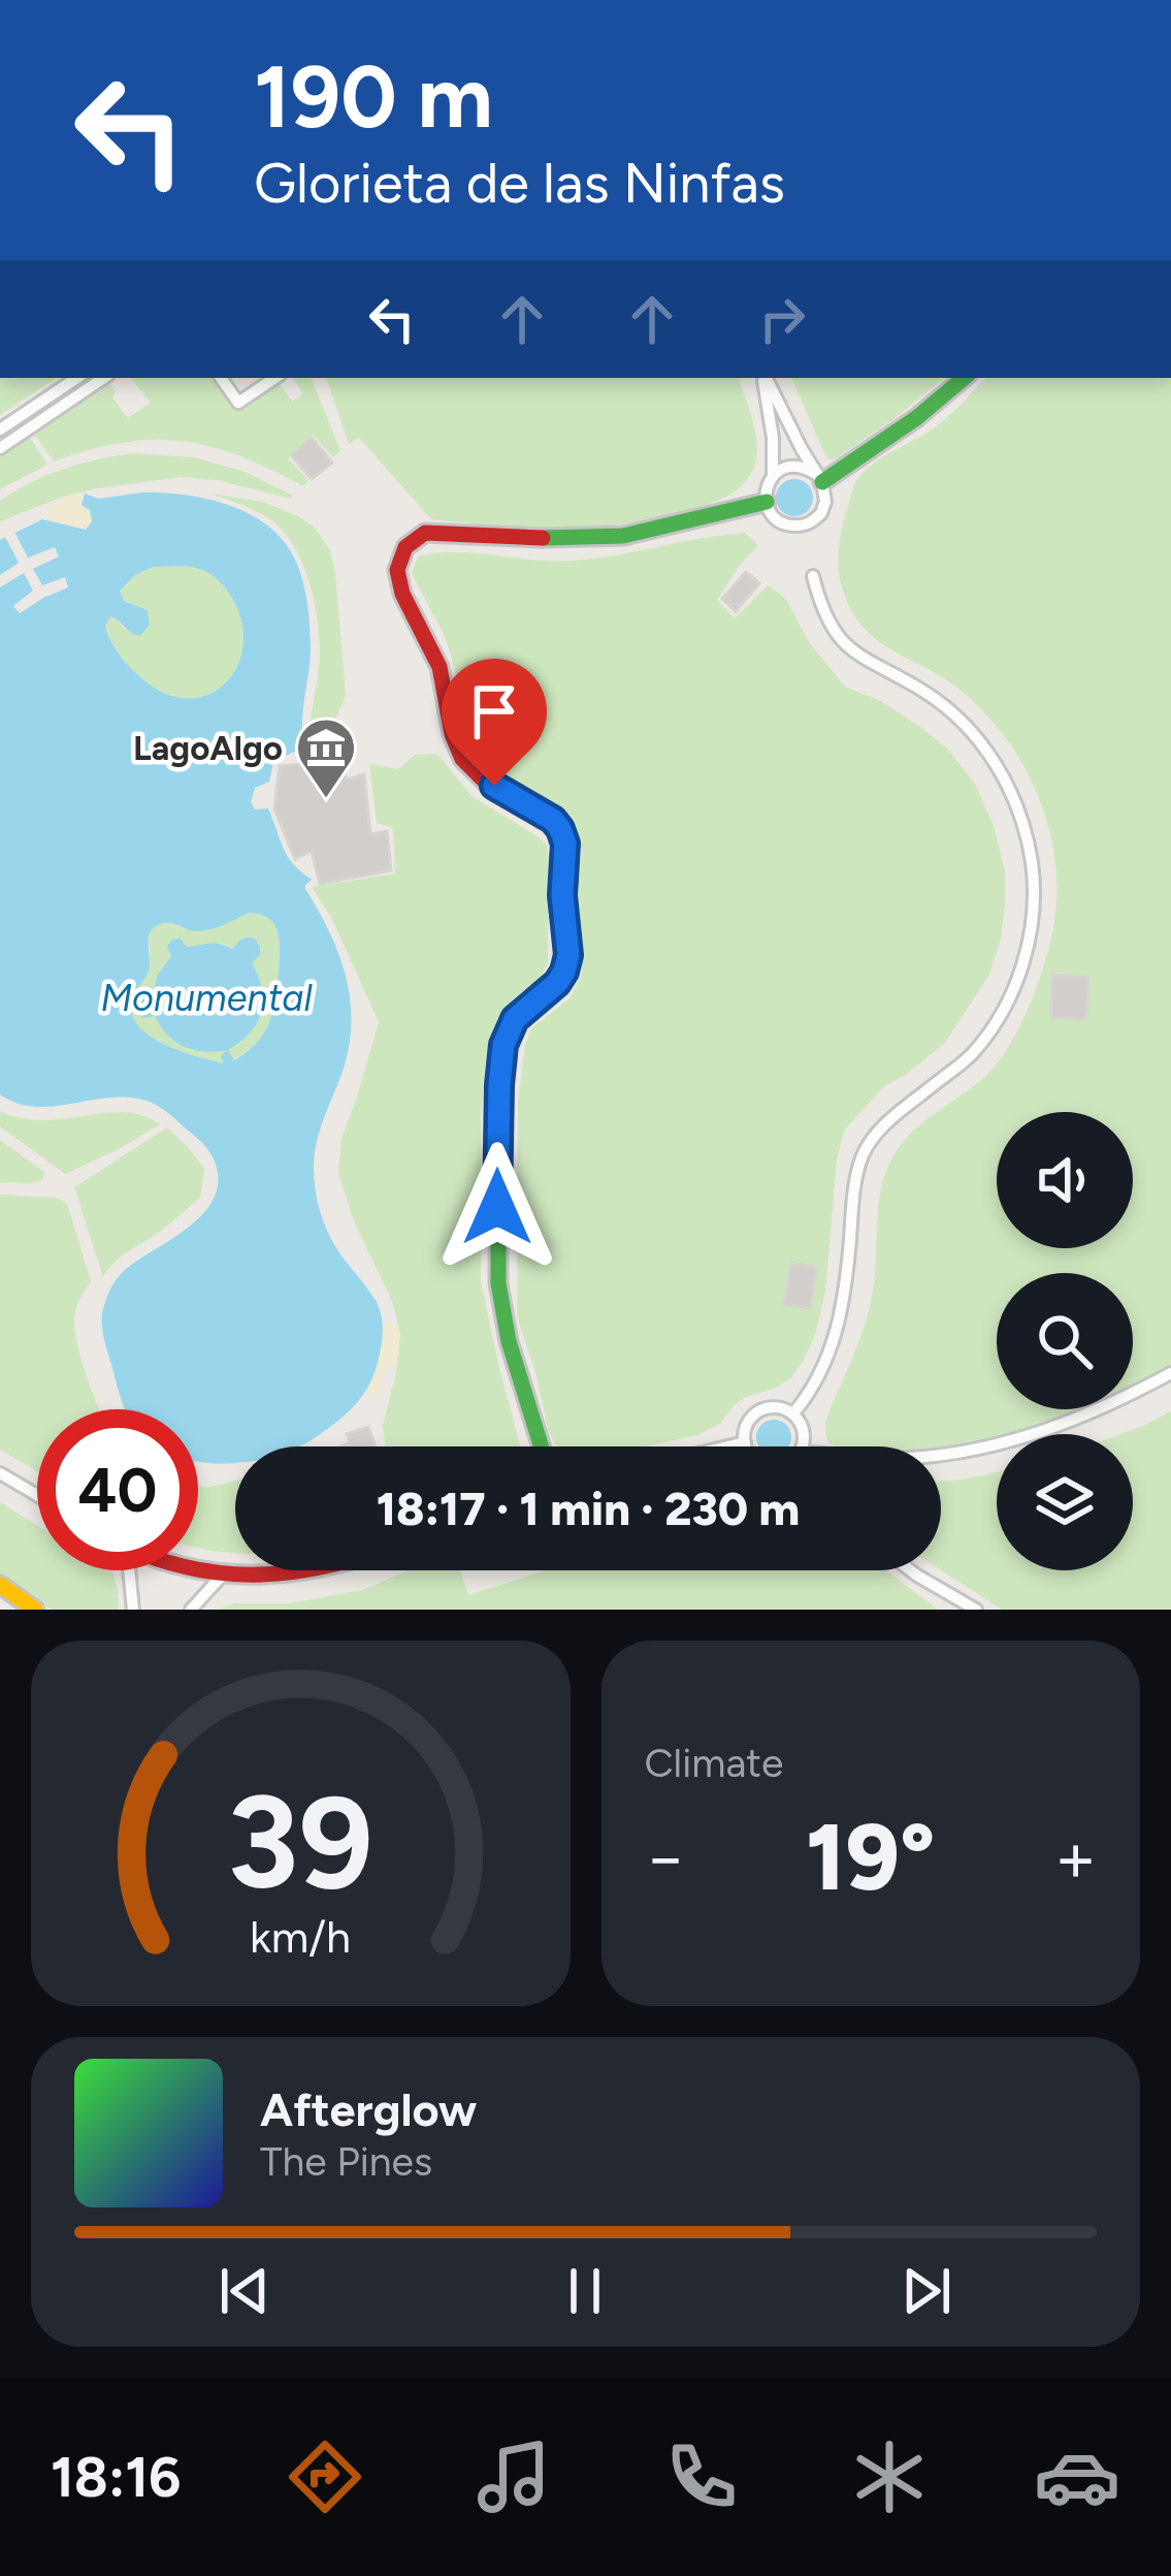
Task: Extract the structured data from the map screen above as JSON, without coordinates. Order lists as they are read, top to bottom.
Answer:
{
  "water": ["Monumental"],
  "places": {
    "museum": ["LagoAlgo"]
  },
  "page": {
    "turn": ["190 m", "Glorieta de las Ninfas"],
    "limit": "40",
    "trip": "18:17 · 1 min · 230 m",
    "tile": "Climate",
    "heat": ["−", "19°", "+"],
    "song": ["Afterglow", "The Pines"],
    "tabs": "18:16",
    "gauge": ["39", "km/h"]
  }
}
